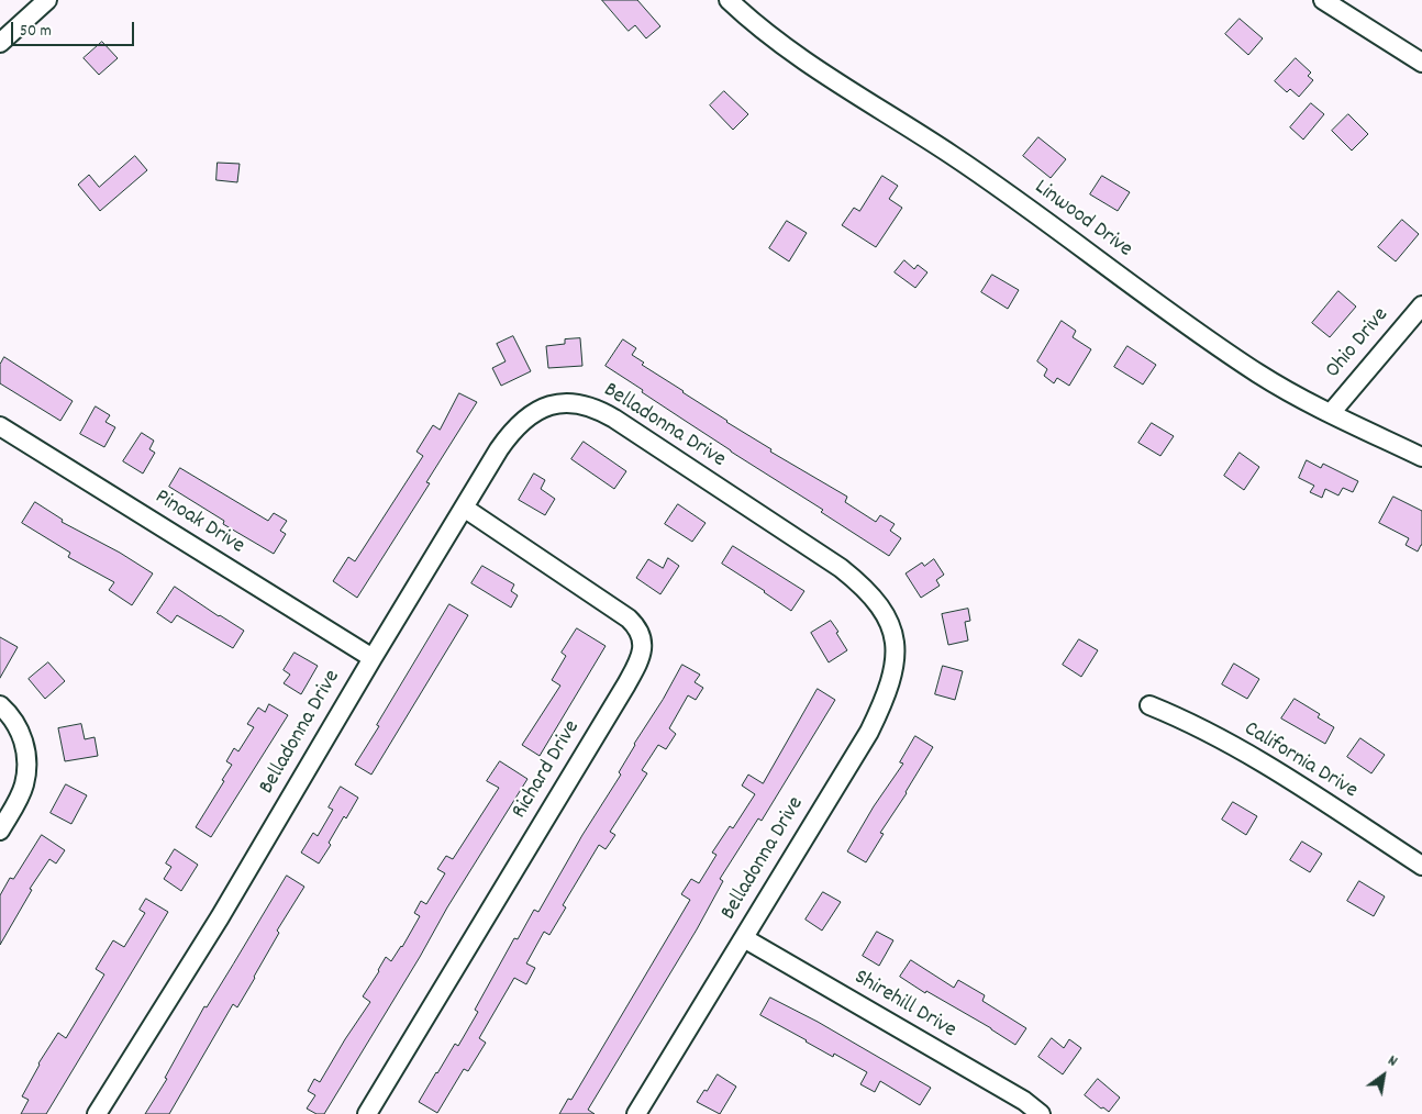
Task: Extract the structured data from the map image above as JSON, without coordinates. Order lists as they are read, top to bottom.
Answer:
{
  "streets": {
    "street": [
      "Linwood Drive",
      "Ohio Drive",
      "Belladonna Drive",
      "Pinoak Drive",
      "California Drive",
      "Richard Drive",
      "Shirehill Drive"
    ]
  },
  "crossings": [
    ["Linwood Drive", "Ohio Drive"],
    ["Belladonna Drive", "Pinoak Drive"],
    ["Belladonna Drive", "Richard Drive"],
    ["Belladonna Drive", "Shirehill Drive"]
  ],
  "scale_bar": "50 m",
  "north": "top right"
}
